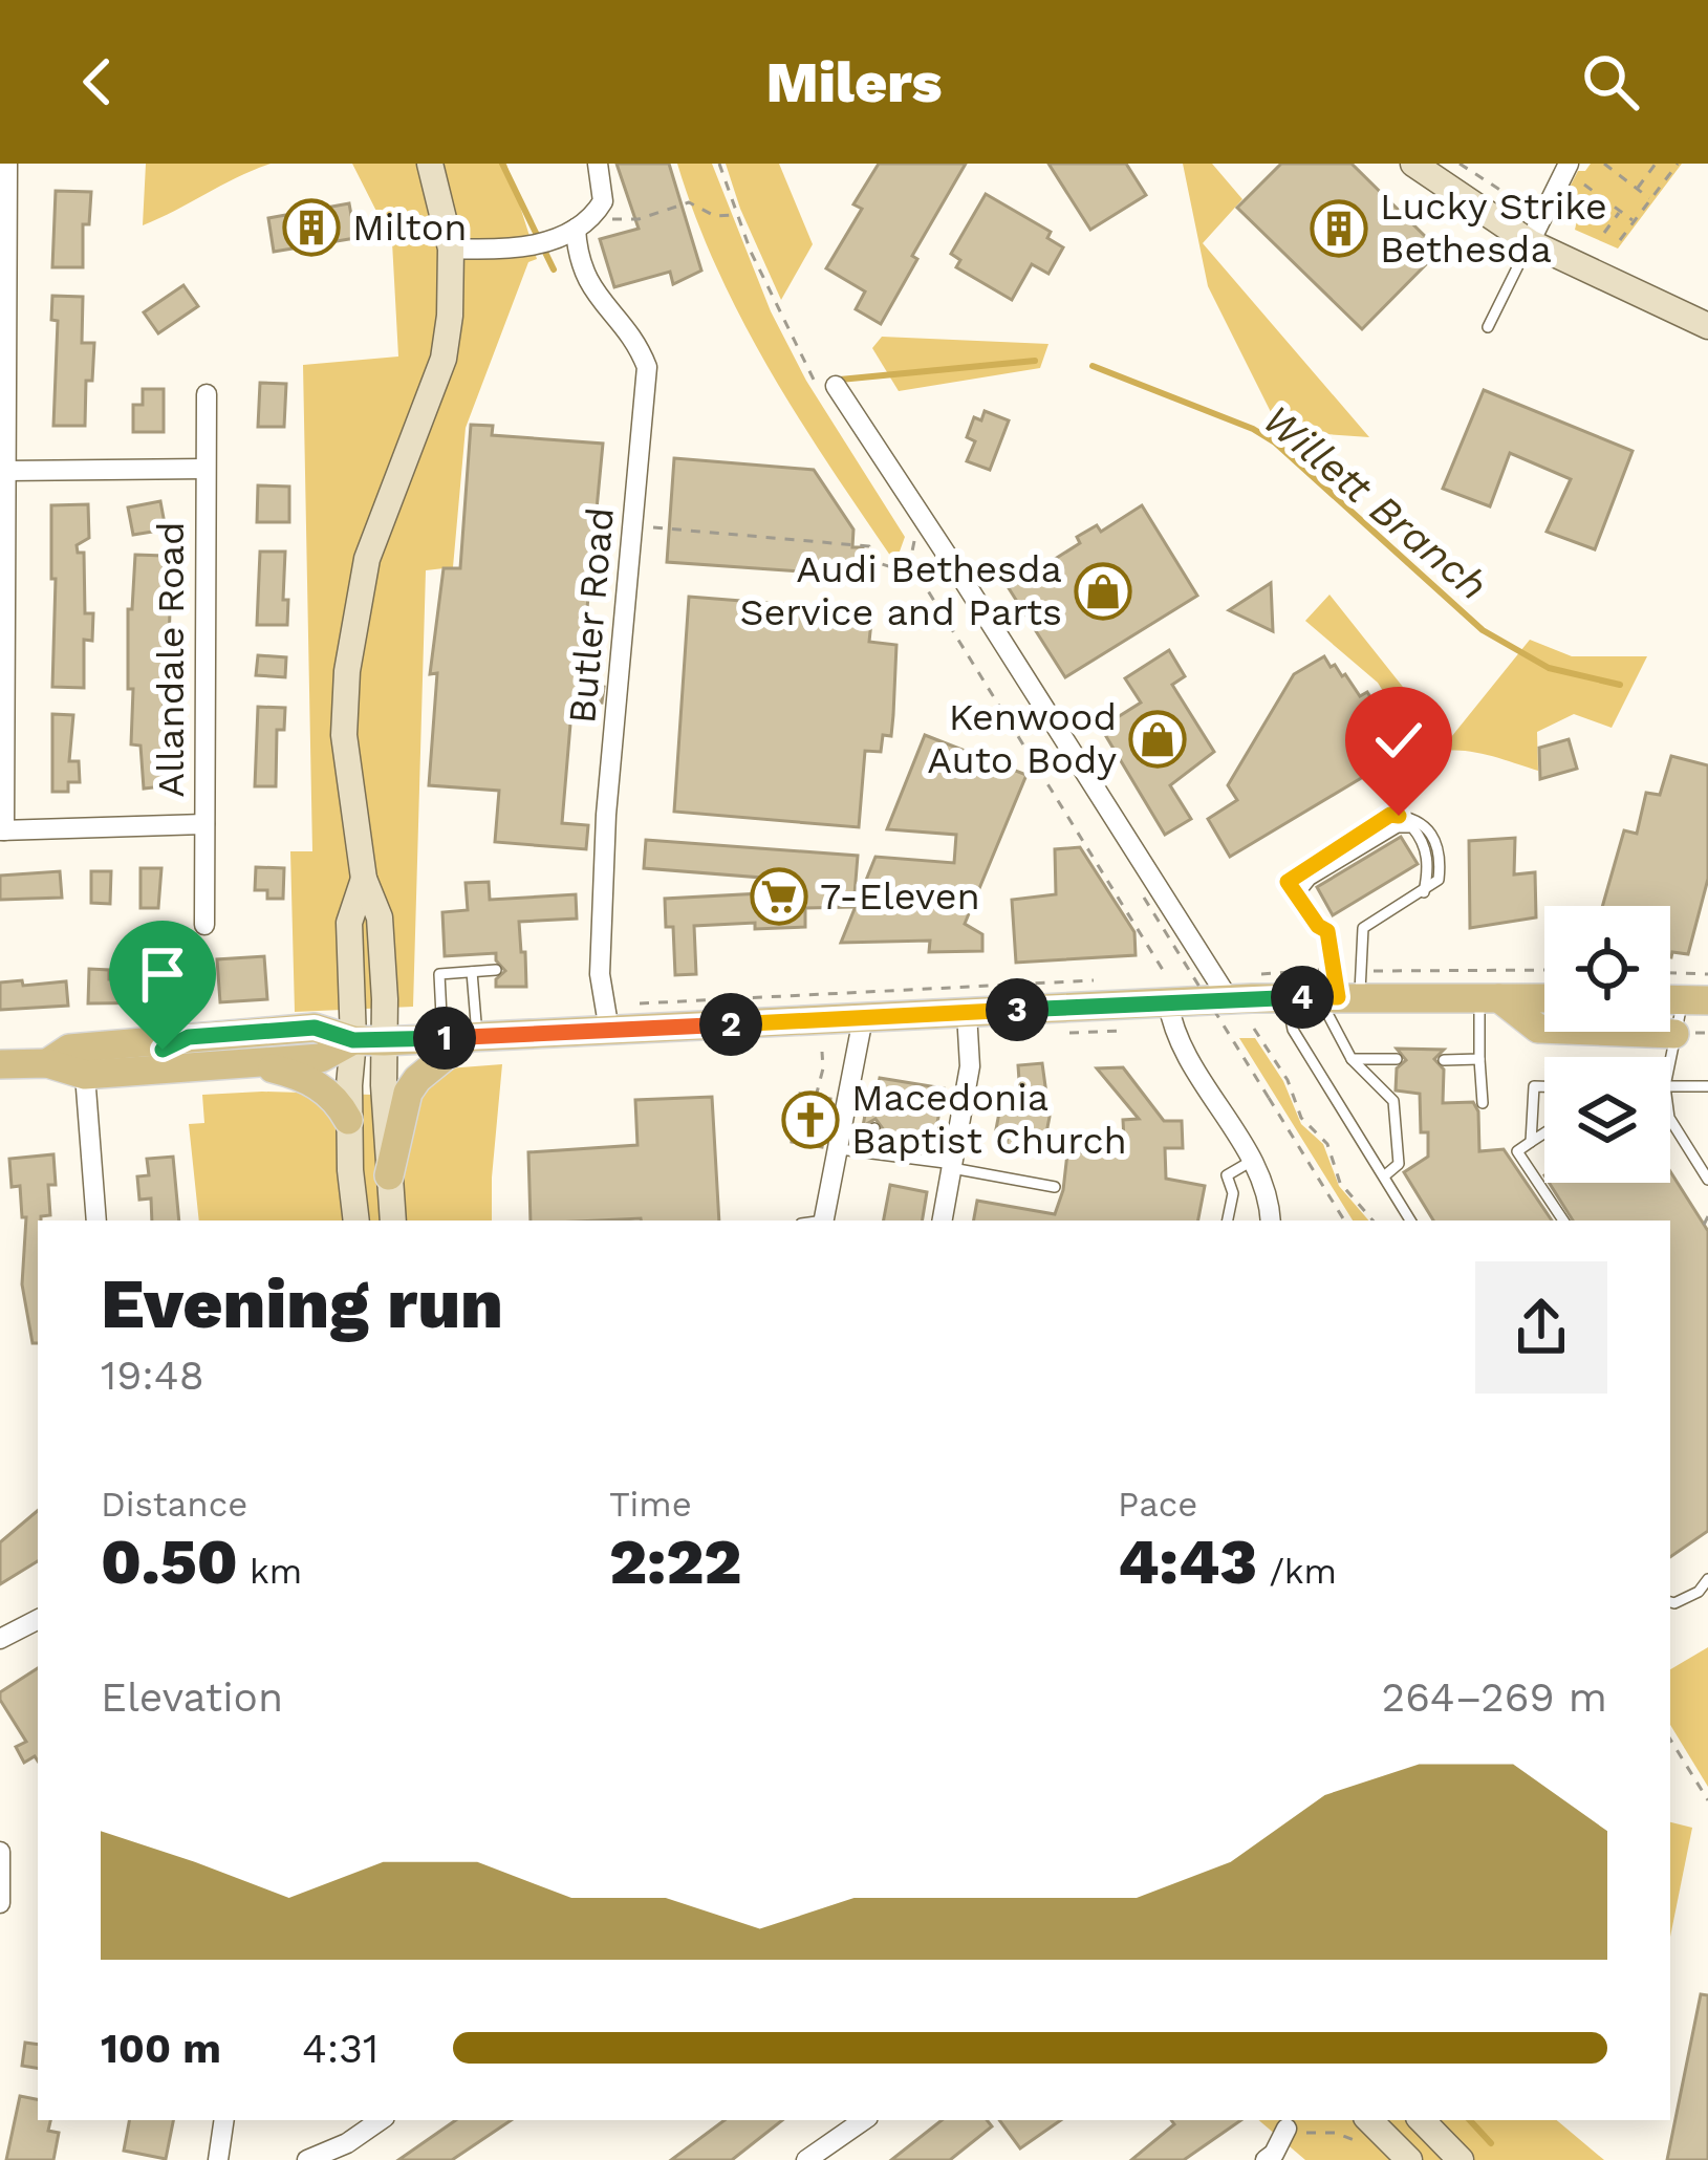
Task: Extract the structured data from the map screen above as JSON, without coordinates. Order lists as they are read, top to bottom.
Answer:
{
  "streets": {
    "street": ["Butler Road", "Allandale Road"]
  },
  "water": ["Willett Branch"],
  "places": {
    "building": ["Milton", "Lucky Strike Bethesda"],
    "shop": ["Audi Bethesda Service and Parts", "Kenwood Auto Body"],
    "supermarket": ["7-Eleven"],
    "church": ["Macedonia Baptist Church"]
  },
  "page": {
    "header": "Milers",
    "pins": [
      "4",
      "3",
      "2",
      "1"
    ],
    "heading": ["Evening run", "19:48"],
    "stats": [
      ["Distance", "0.50 km"],
      ["Time", "2:22"],
      ["Pace", "4:43 /km"]
    ],
    "chart": ["Elevation", "264–269 m"],
    "list": [
      {
        "name": "100 m",
        "note": "4:31"
      }
    ]
  }
}
